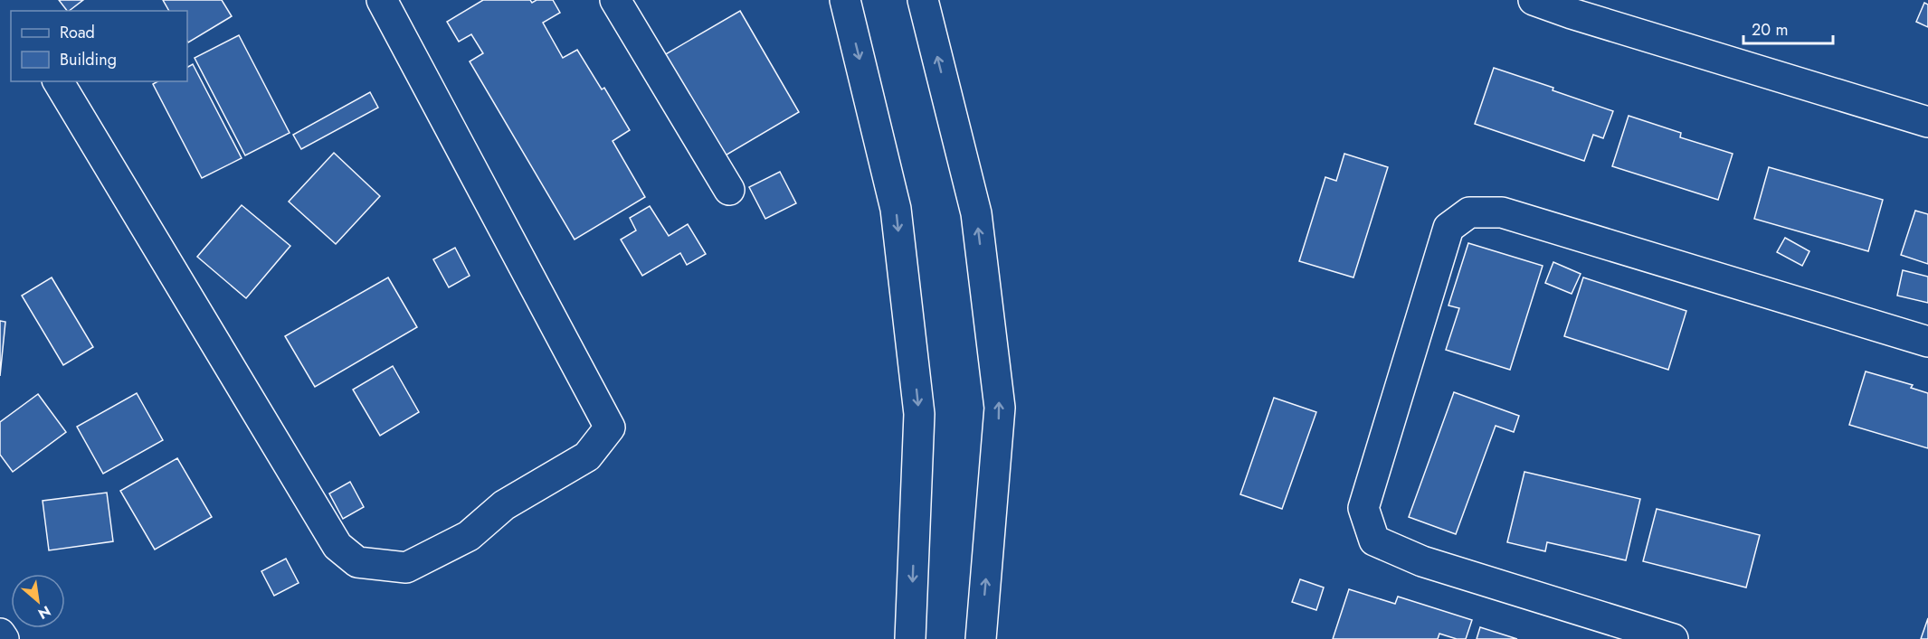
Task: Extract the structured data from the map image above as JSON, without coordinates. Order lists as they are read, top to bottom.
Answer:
{
  "legend": ["Road", "Building"],
  "scale_bar": "20 m",
  "north": "bottom right"
}
